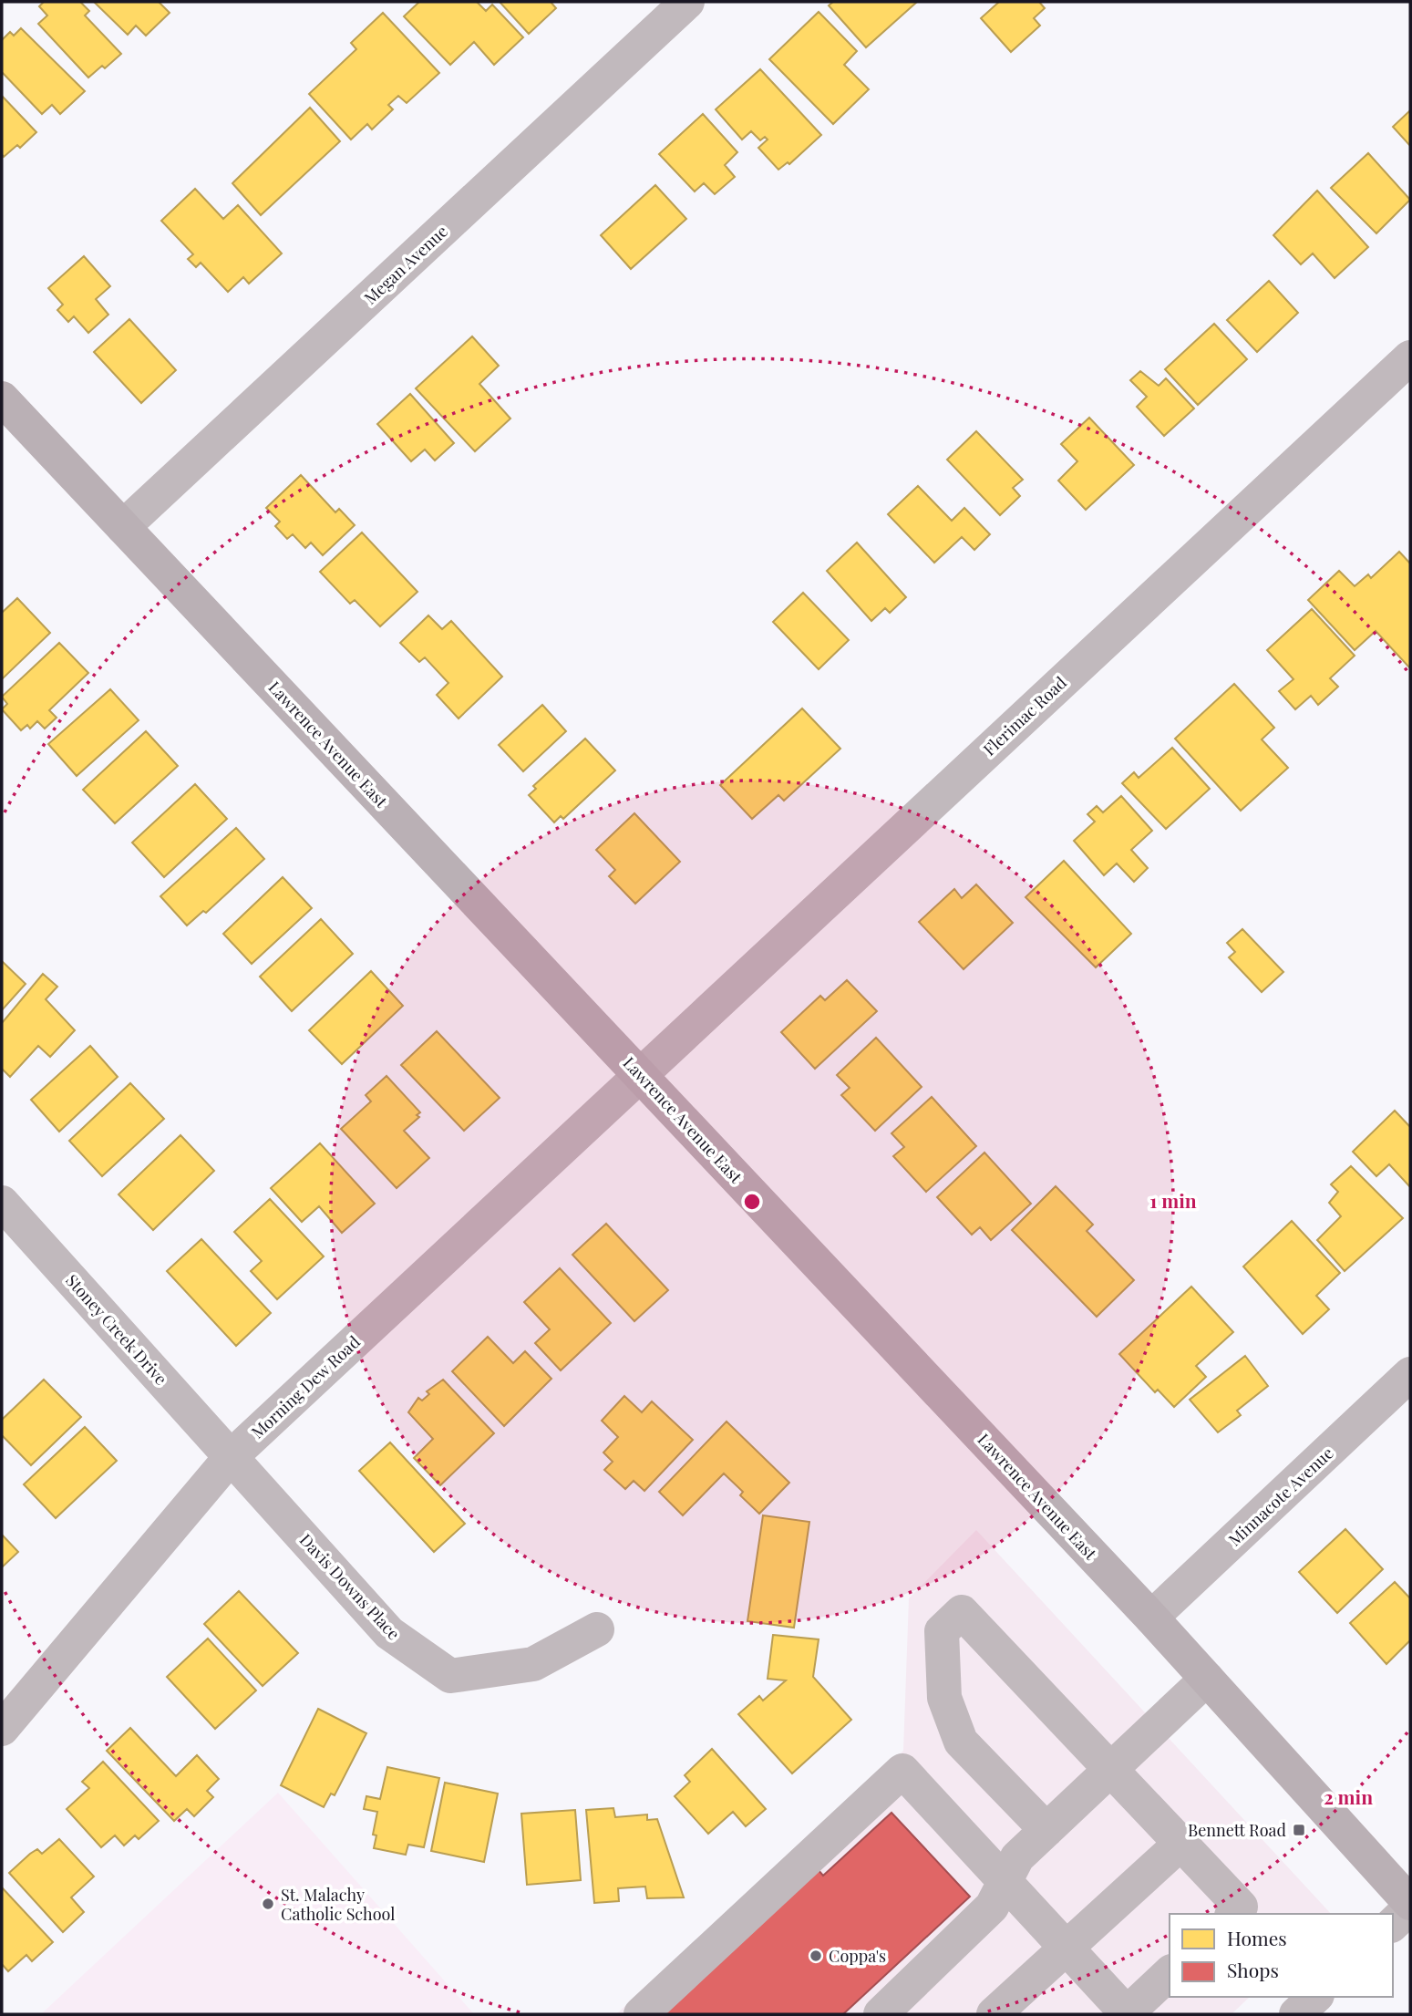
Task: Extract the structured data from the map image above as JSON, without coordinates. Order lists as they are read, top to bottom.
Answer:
{
  "streets": {
    "main road": ["Lawrence Avenue East"],
    "street": [
      "Megan Avenue",
      "Flerimac Road",
      "Stoney Creek Drive",
      "Morning Dew Road",
      "Minnacote Avenue",
      "Davis Downs Place"
    ]
  },
  "crossings": [
    ["Megan Avenue", "Lawrence Avenue East"],
    ["Flerimac Road", "Lawrence Avenue East"],
    ["Flerimac Road", "Morning Dew Road"],
    ["Lawrence Avenue East", "Morning Dew Road"],
    ["Lawrence Avenue East", "Minnacote Avenue"],
    ["Stoney Creek Drive", "Morning Dew Road"],
    ["Stoney Creek Drive", "Davis Downs Place"],
    ["Morning Dew Road", "Davis Downs Place"]
  ],
  "places": {
    "transit": ["Bennett Road"],
    "other": ["St. Malachy Catholic School", "Coppa's"]
  },
  "legend": ["Homes", "Shops"],
  "rings": ["1 min", "2 min"]
}
